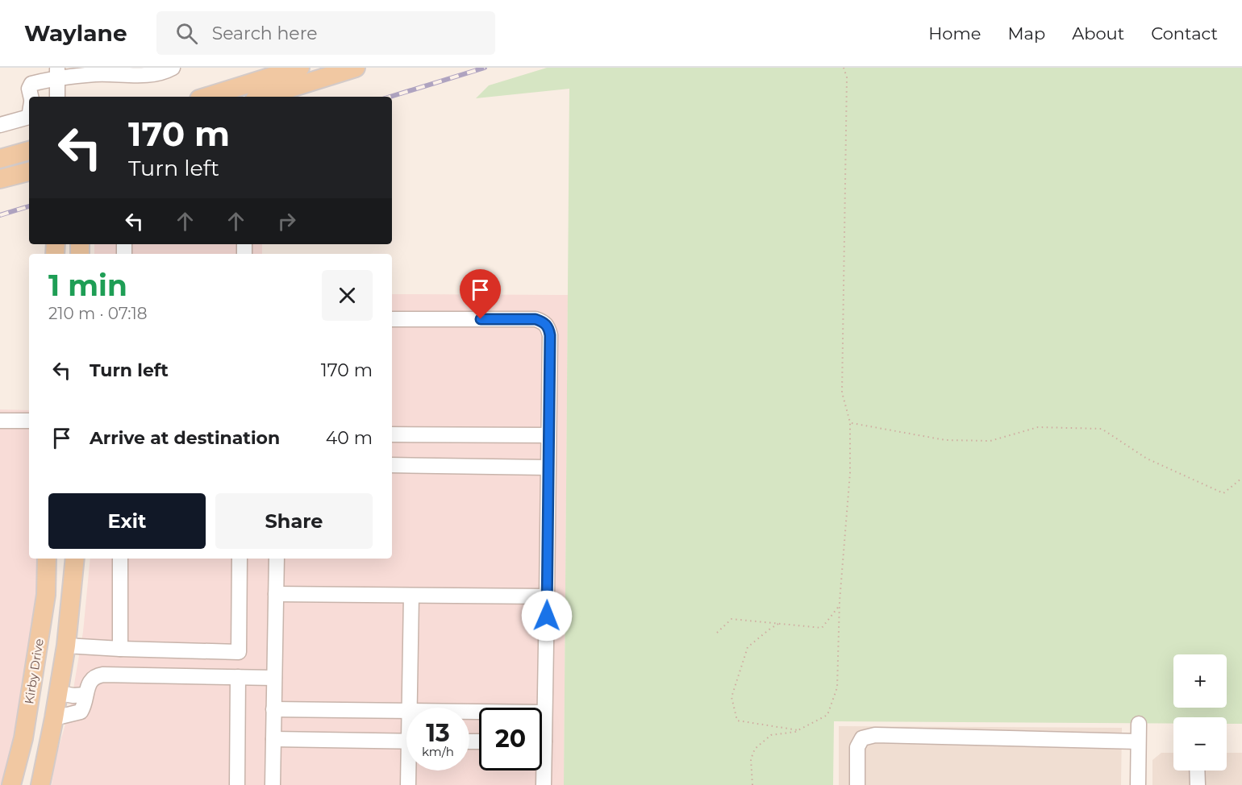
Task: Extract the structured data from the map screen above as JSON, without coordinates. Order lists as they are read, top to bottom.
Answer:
{
  "streets": {
    "main road": ["Kirby Drive"]
  },
  "page": {
    "header": "Waylane",
    "search": "Search here",
    "nav": [
      "Home",
      "Map",
      "About",
      "Contact"
    ],
    "turn": ["170 m", "Turn left"],
    "heading": ["1 min", "210 m · 07:18"],
    "list": [
      {
        "name": "Turn left",
        "value": "170 m"
      },
      {
        "name": "Arrive at destination",
        "value": "40 m"
      }
    ],
    "buttons": ["Exit", "Share"],
    "map_buttons": ["+", "−"],
    "speed": "13 km/h",
    "limit": "20"
  }
}
